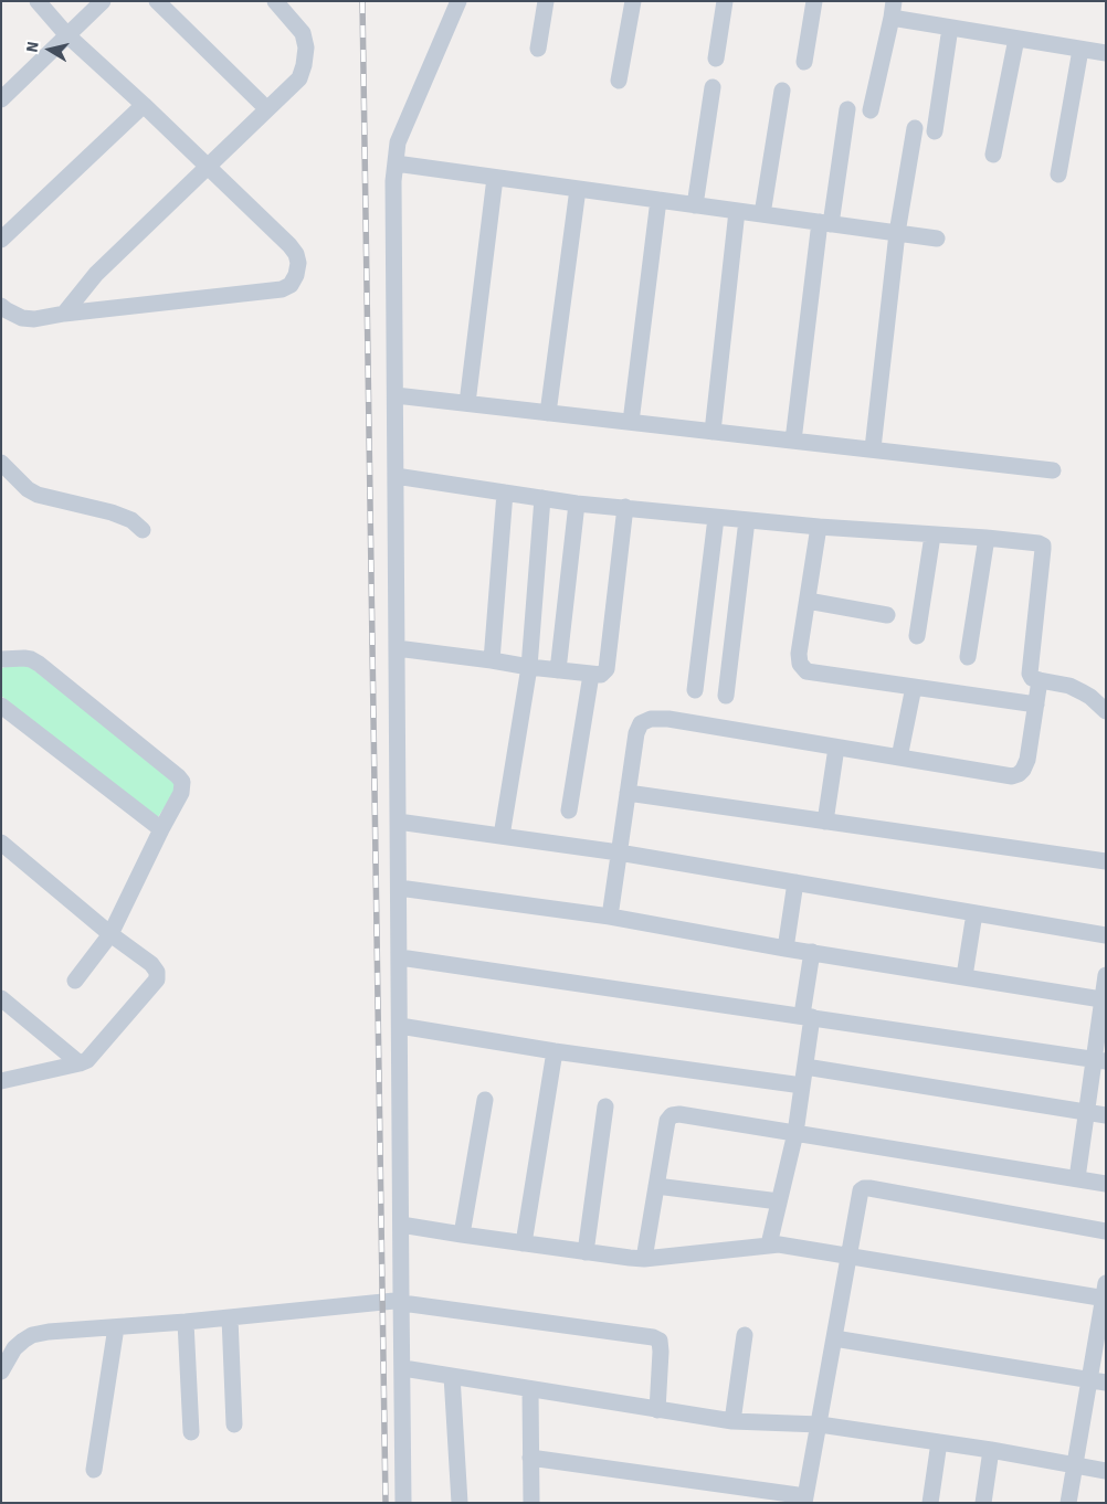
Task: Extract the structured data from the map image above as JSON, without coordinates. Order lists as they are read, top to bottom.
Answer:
{
  "north": "left"
}
